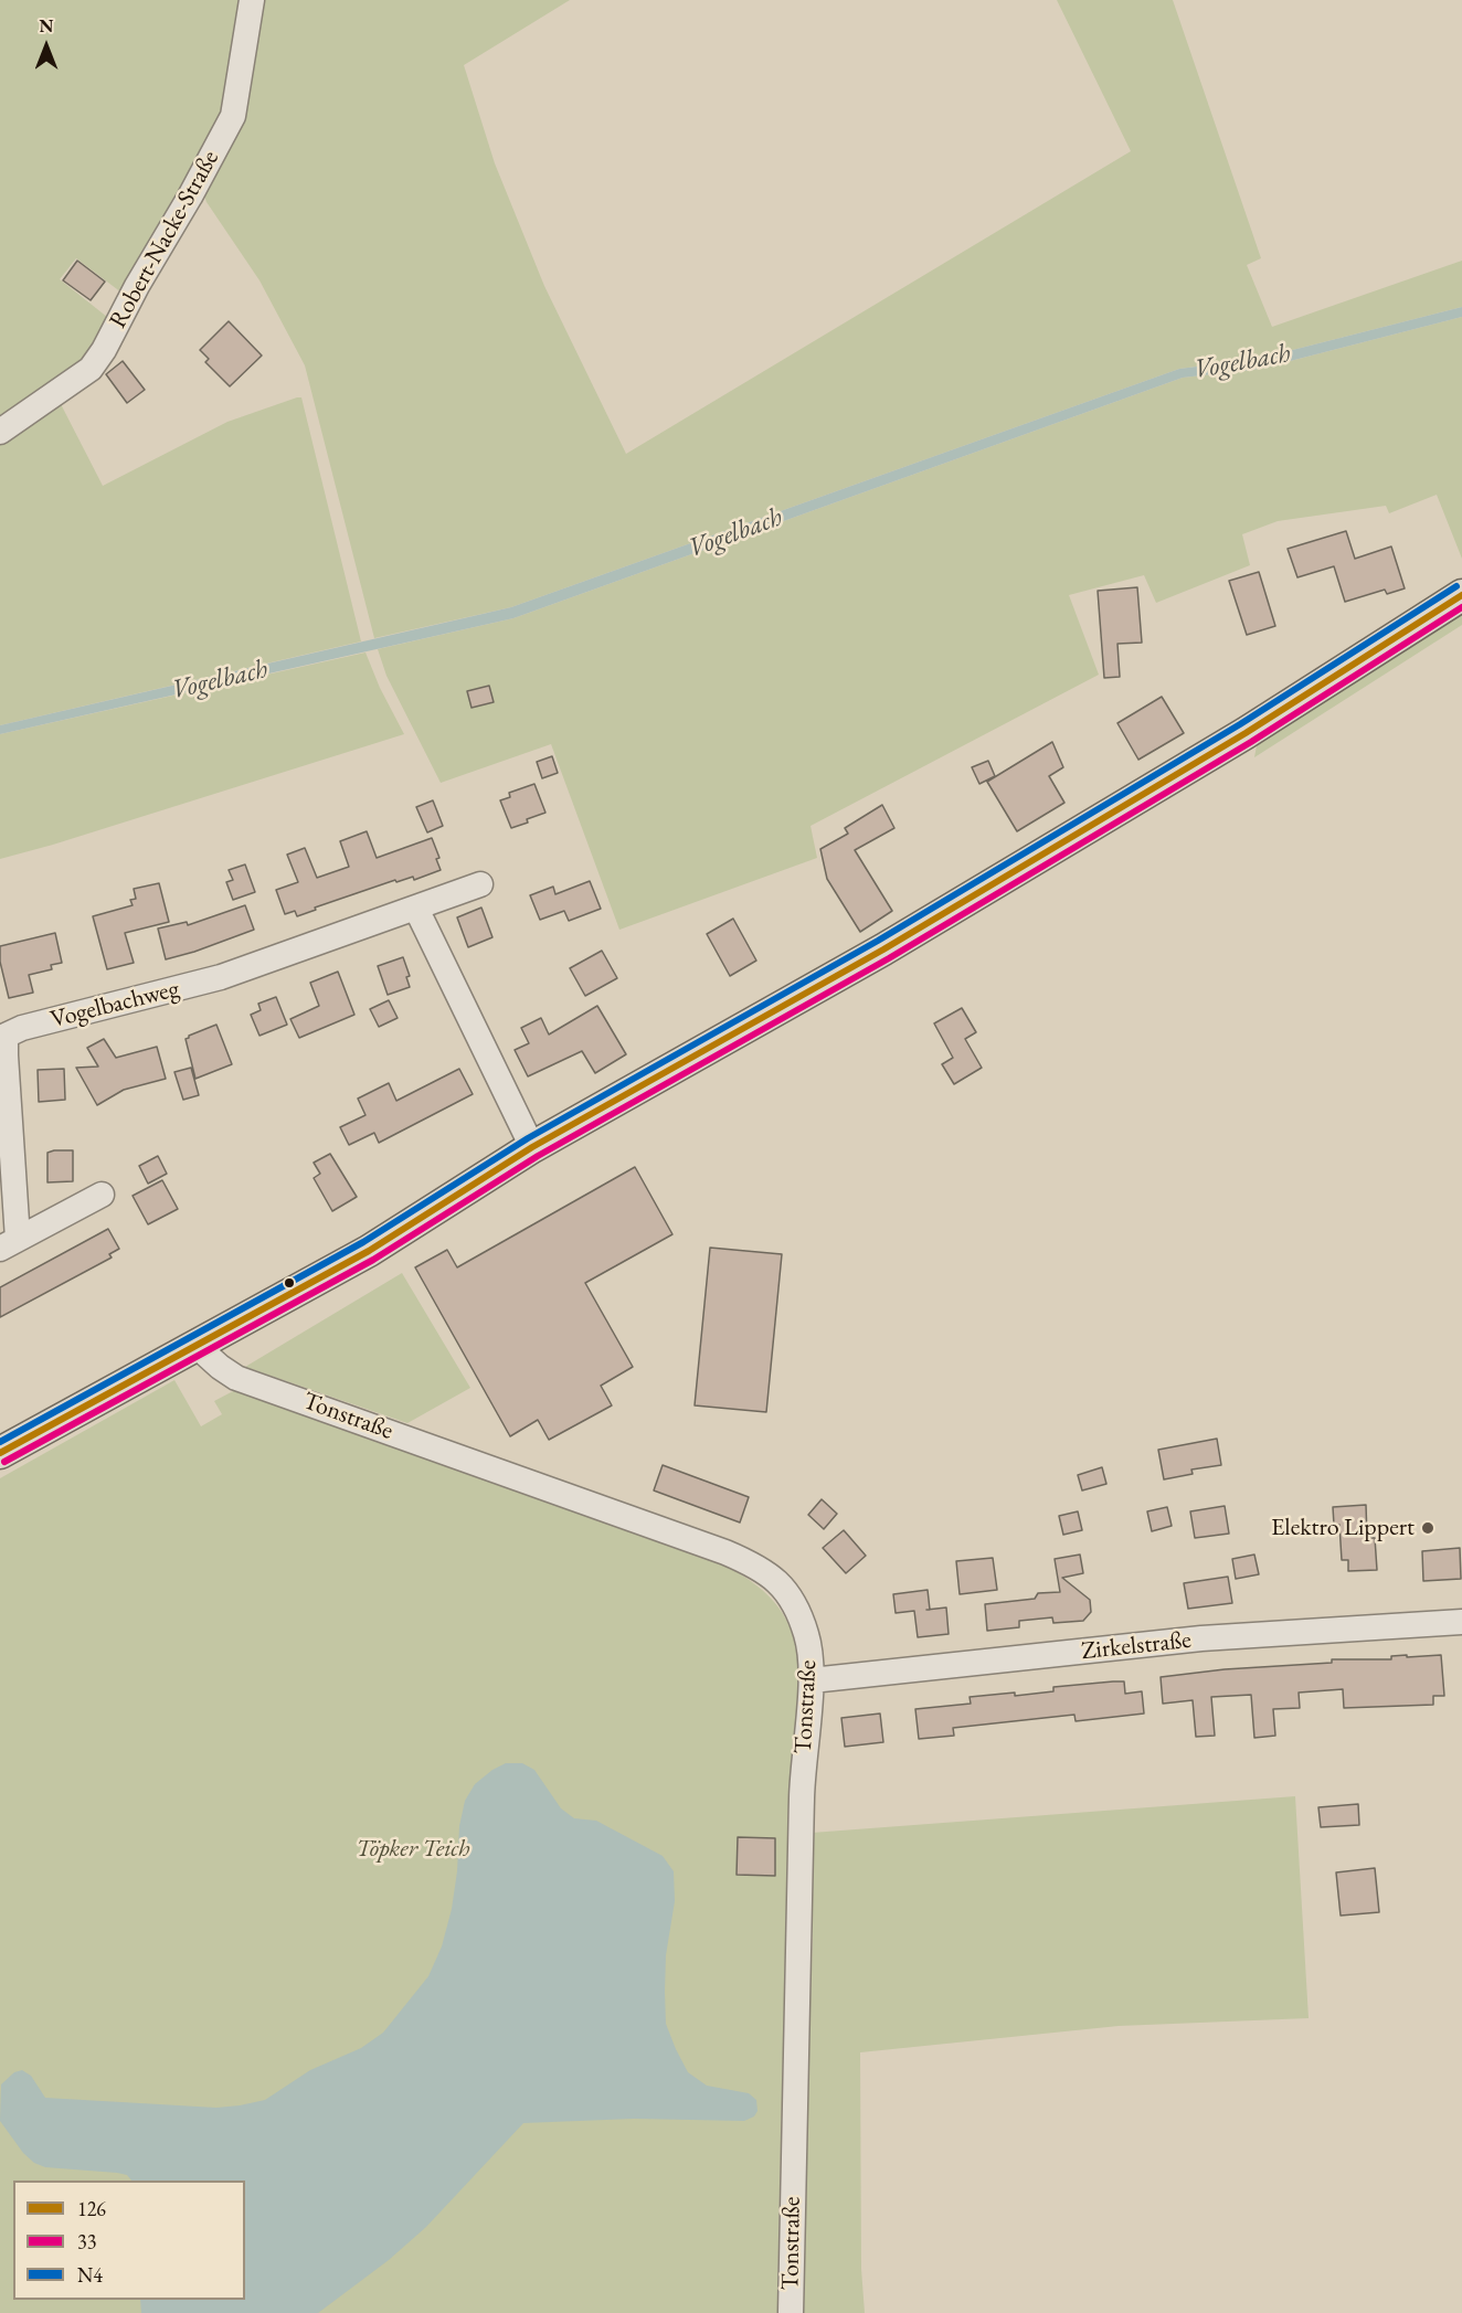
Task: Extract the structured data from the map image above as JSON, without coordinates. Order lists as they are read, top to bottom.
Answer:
{
  "streets": {
    "street": [
      "Robert-Nacke-Straße",
      "Vogelbachweg",
      "Tonstraße",
      "Zirkelstraße"
    ]
  },
  "crossings": [
    ["Tonstraße", "Zirkelstraße"]
  ],
  "water": ["Vogelbach"],
  "parks": ["Töpker Teich"],
  "places": ["Elektro Lippert"],
  "lines": ["transit line N4", "transit line 126", "transit line 33"],
  "legend": ["126", "33", "N4"],
  "north": "top"
}
